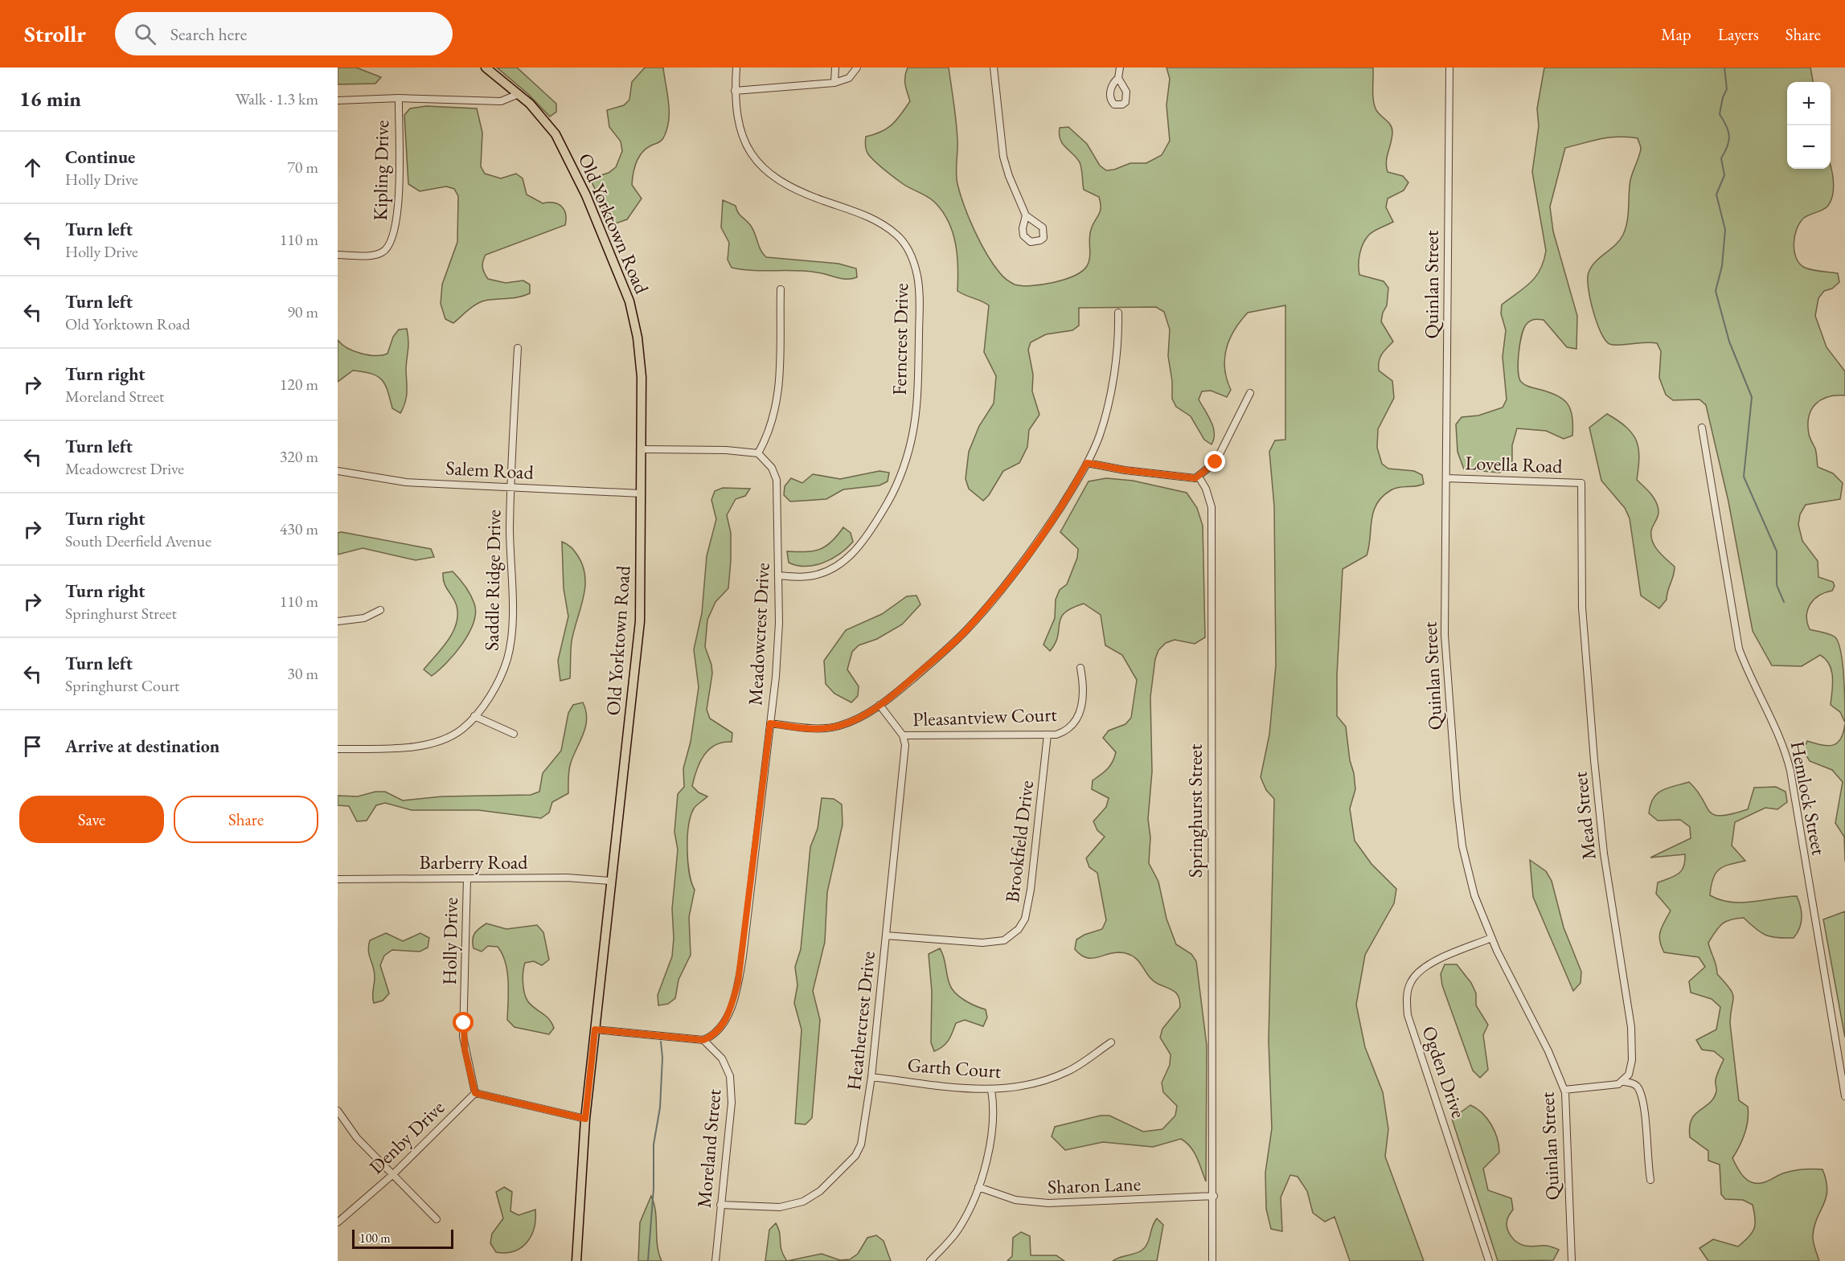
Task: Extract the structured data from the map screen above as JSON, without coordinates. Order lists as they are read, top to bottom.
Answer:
{
  "streets": {
    "main road": ["Old Yorktown Road"],
    "street": [
      "Kipling Drive",
      "Quinlan Street",
      "Ferncrest Drive",
      "Lovella Road",
      "Salem Road",
      "Saddle Ridge Drive",
      "Meadowcrest Drive",
      "Pleasantview Court",
      "Hemlock Street",
      "Springhurst Street",
      "Mead Street",
      "Brookfield Drive",
      "Barberry Road",
      "Holly Drive",
      "Heathercrest Drive",
      "Garth Court",
      "Ogden Drive",
      "Denby Drive",
      "Moreland Street",
      "Sharon Lane"
    ]
  },
  "crossings": [
    ["Old Yorktown Road", "Salem Road"],
    ["Old Yorktown Road", "Barberry Road"],
    ["Quinlan Street", "Lovella Road"],
    ["Quinlan Street", "Ogden Drive"],
    ["Ferncrest Drive", "Meadowcrest Drive"],
    ["Lovella Road", "Mead Street"],
    ["Salem Road", "Saddle Ridge Drive"],
    ["Meadowcrest Drive", "Moreland Street"],
    ["Pleasantview Court", "Brookfield Drive"],
    ["Pleasantview Court", "Heathercrest Drive"],
    ["Springhurst Street", "Sharon Lane"],
    ["Brookfield Drive", "Heathercrest Drive"],
    ["Barberry Road", "Holly Drive"],
    ["Holly Drive", "Denby Drive"],
    ["Heathercrest Drive", "Garth Court"],
    ["Heathercrest Drive", "Moreland Street"]
  ],
  "scale_bar": "100 m",
  "page": {
    "header": "Strollr",
    "search": "Search here",
    "nav": ["Map", "Layers", "Share"],
    "heading": ["16 min", "Walk · 1.3 km"],
    "map_buttons": ["+", "−"],
    "list": [
      ["Continue", "Holly Drive", "70 m"],
      ["Turn left", "Holly Drive", "110 m"],
      ["Turn left", "Old Yorktown Road", "90 m"],
      ["Turn right", "Moreland Street", "120 m"],
      ["Turn left", "Meadowcrest Drive", "320 m"],
      ["Turn right", "South Deerfield Avenue", "430 m"],
      ["Turn right", "Springhurst Street", "110 m"],
      ["Turn left", "Springhurst Court", "30 m"],
      "Arrive at destination"
    ],
    "buttons": ["Save", "Share"],
    "scale": "100 m"
  }
}
